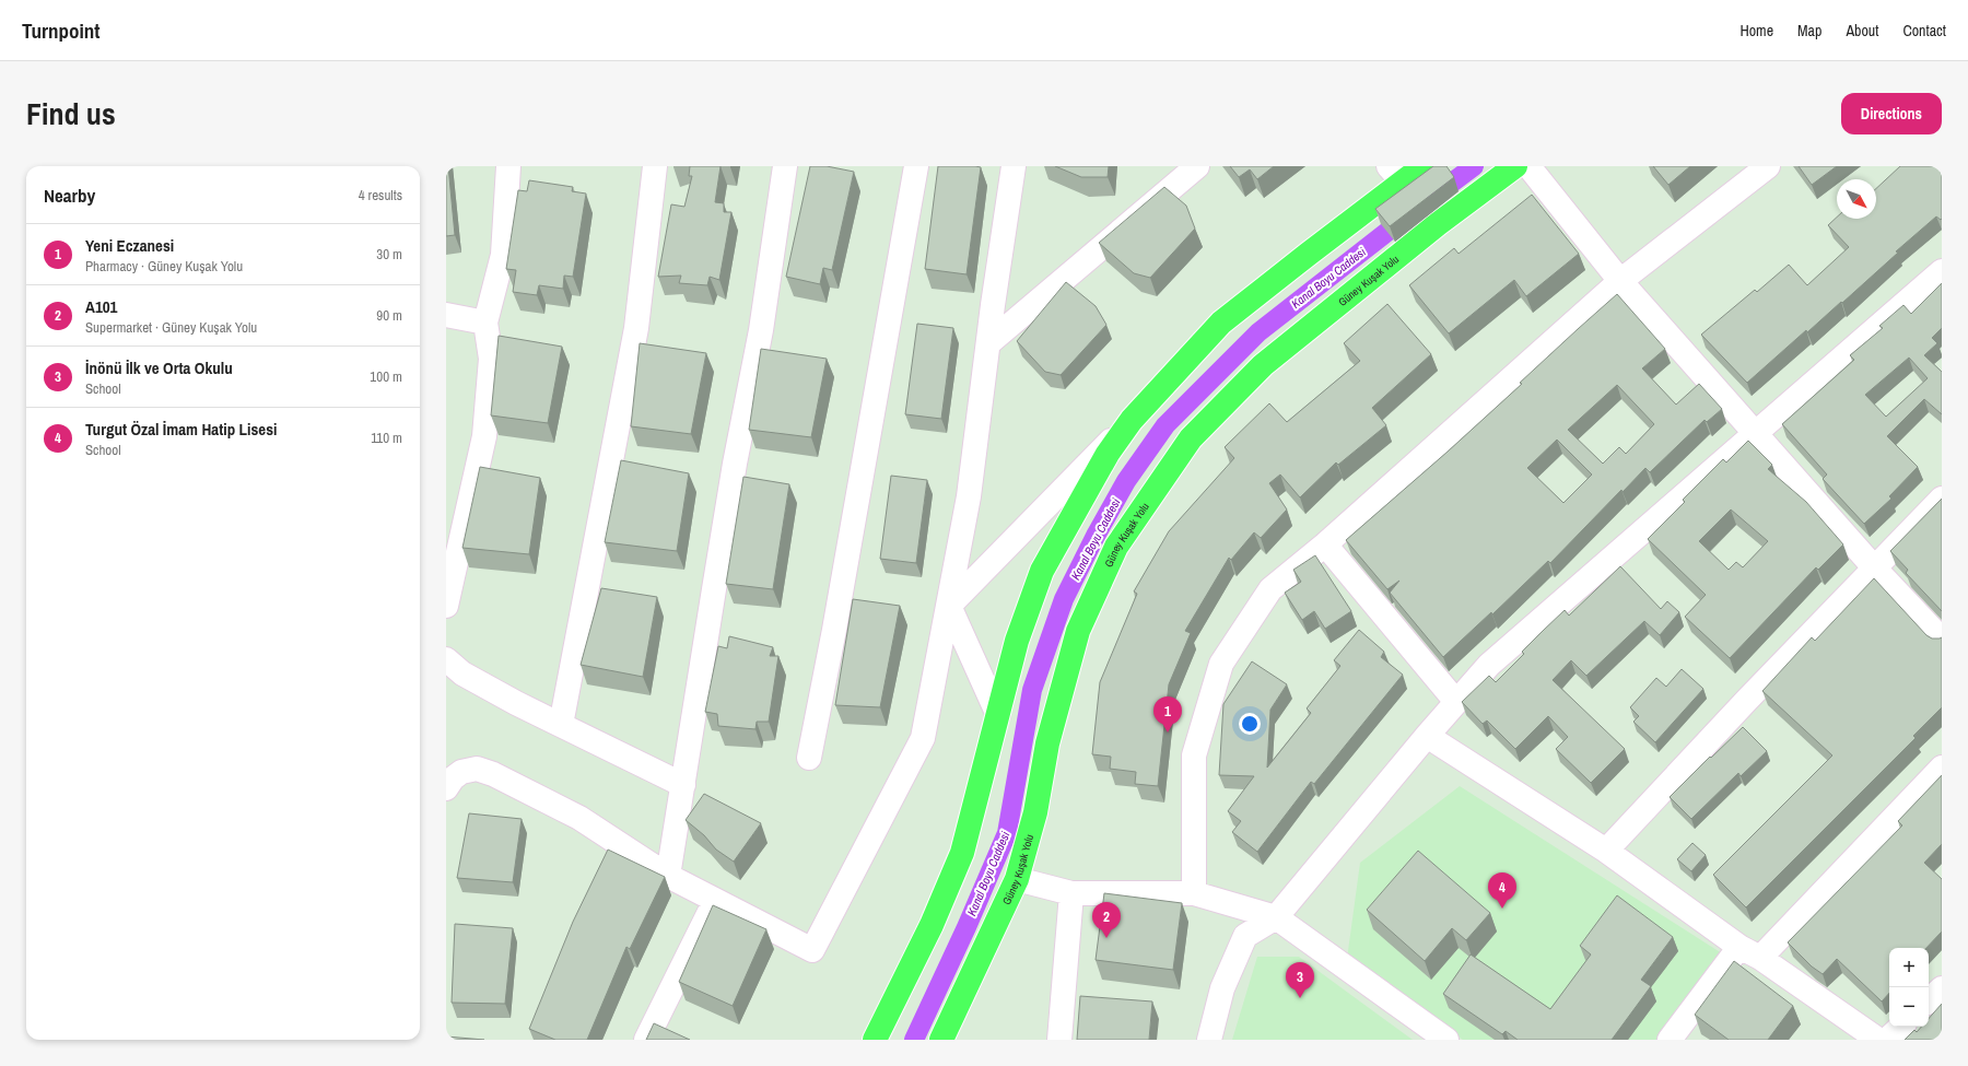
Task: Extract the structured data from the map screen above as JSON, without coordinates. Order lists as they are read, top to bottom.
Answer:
{
  "streets": {
    "main road": ["Güney Kuşak Yolu"]
  },
  "water": ["Kanal Boyu Caddesi"],
  "north": "bottom right",
  "page": {
    "header": "Turnpoint",
    "nav": [
      "Home",
      "Map",
      "About",
      "Contact"
    ],
    "title": "Find us",
    "buttons": "Directions",
    "heading": ["Nearby", "4 results"],
    "list": [
      {
        "mark": "1",
        "name": "Yeni Eczanesi",
        "note": "Pharmacy · Güney Kuşak Yolu",
        "value": "30 m"
      },
      {
        "mark": "2",
        "name": "A101",
        "note": "Supermarket · Güney Kuşak Yolu",
        "value": "90 m"
      },
      {
        "mark": "3",
        "name": "İnönü İlk ve Orta Okulu",
        "note": "School",
        "value": "100 m"
      },
      {
        "mark": "4",
        "name": "Turgut Özal İmam Hatip Lisesi",
        "note": "School",
        "value": "110 m"
      }
    ],
    "pins": [
      "1",
      "4",
      "2",
      "3"
    ],
    "map_buttons": ["+", "−"]
  }
}
